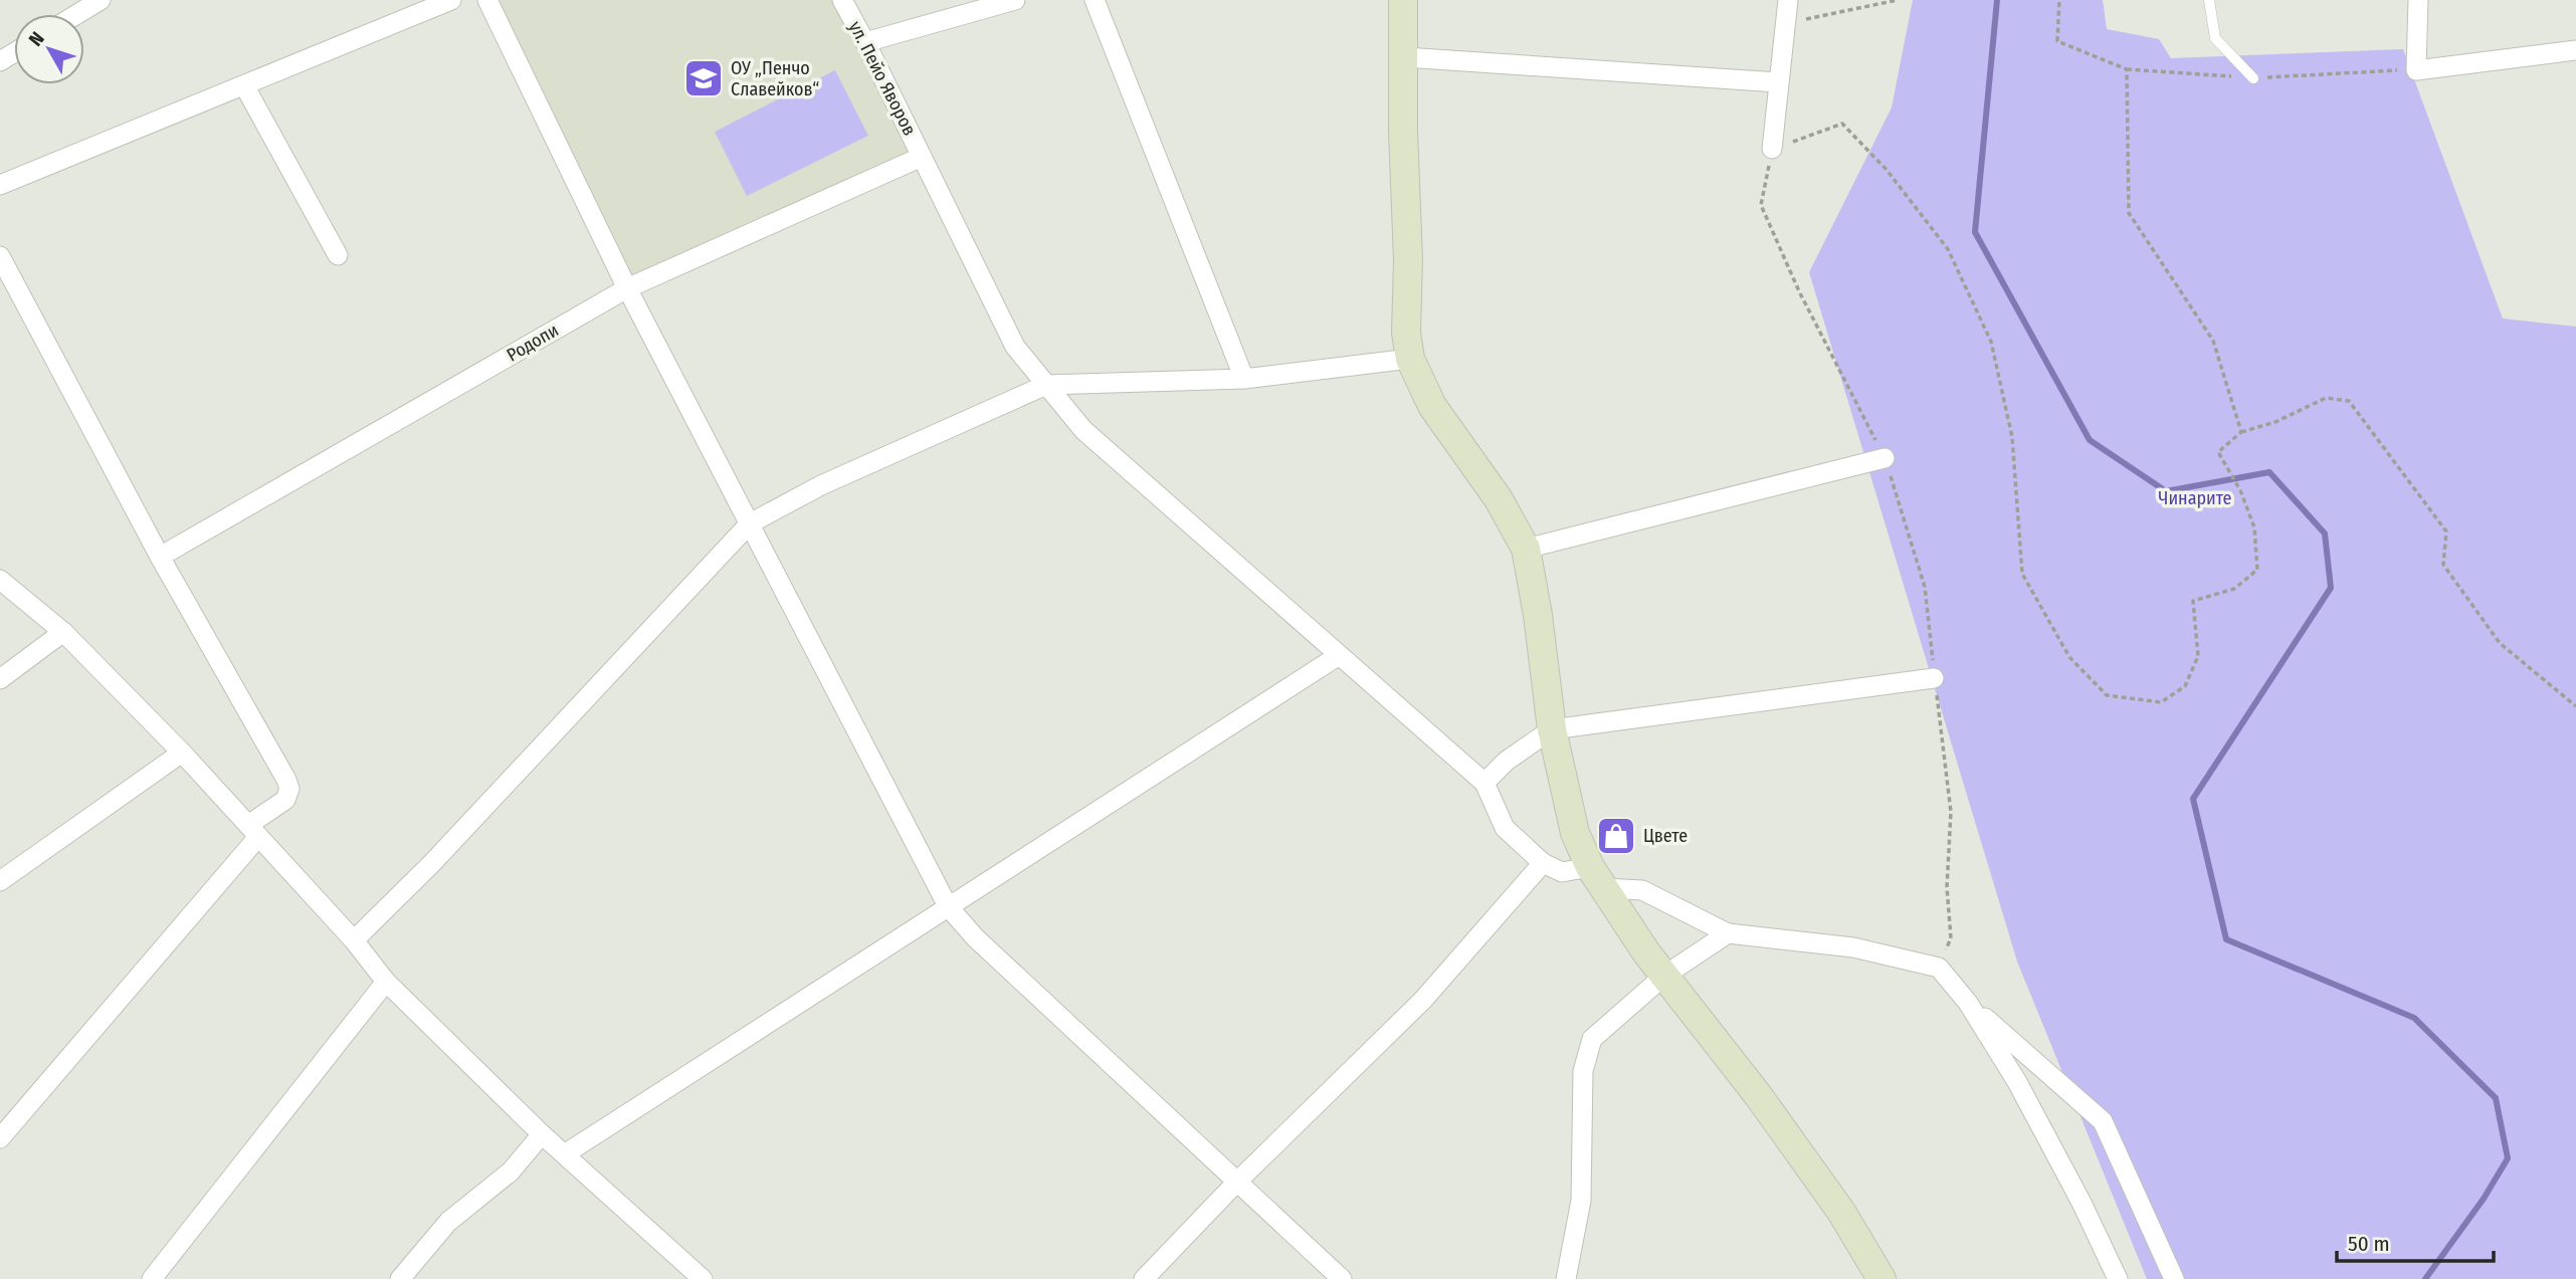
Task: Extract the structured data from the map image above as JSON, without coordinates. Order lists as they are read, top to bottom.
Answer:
{
  "streets": {
    "street": ["ул. Пейо Яворов", "Родопи"]
  },
  "crossings": [
    ["ул. Пейо Яворов", "Родопи"]
  ],
  "parks": ["Чинарите"],
  "places": {
    "school or university": ["ОУ „Пенчо Славейков“"],
    "shop": ["Цвете"]
  },
  "scale_bar": "50 m",
  "north": "top left"
}
